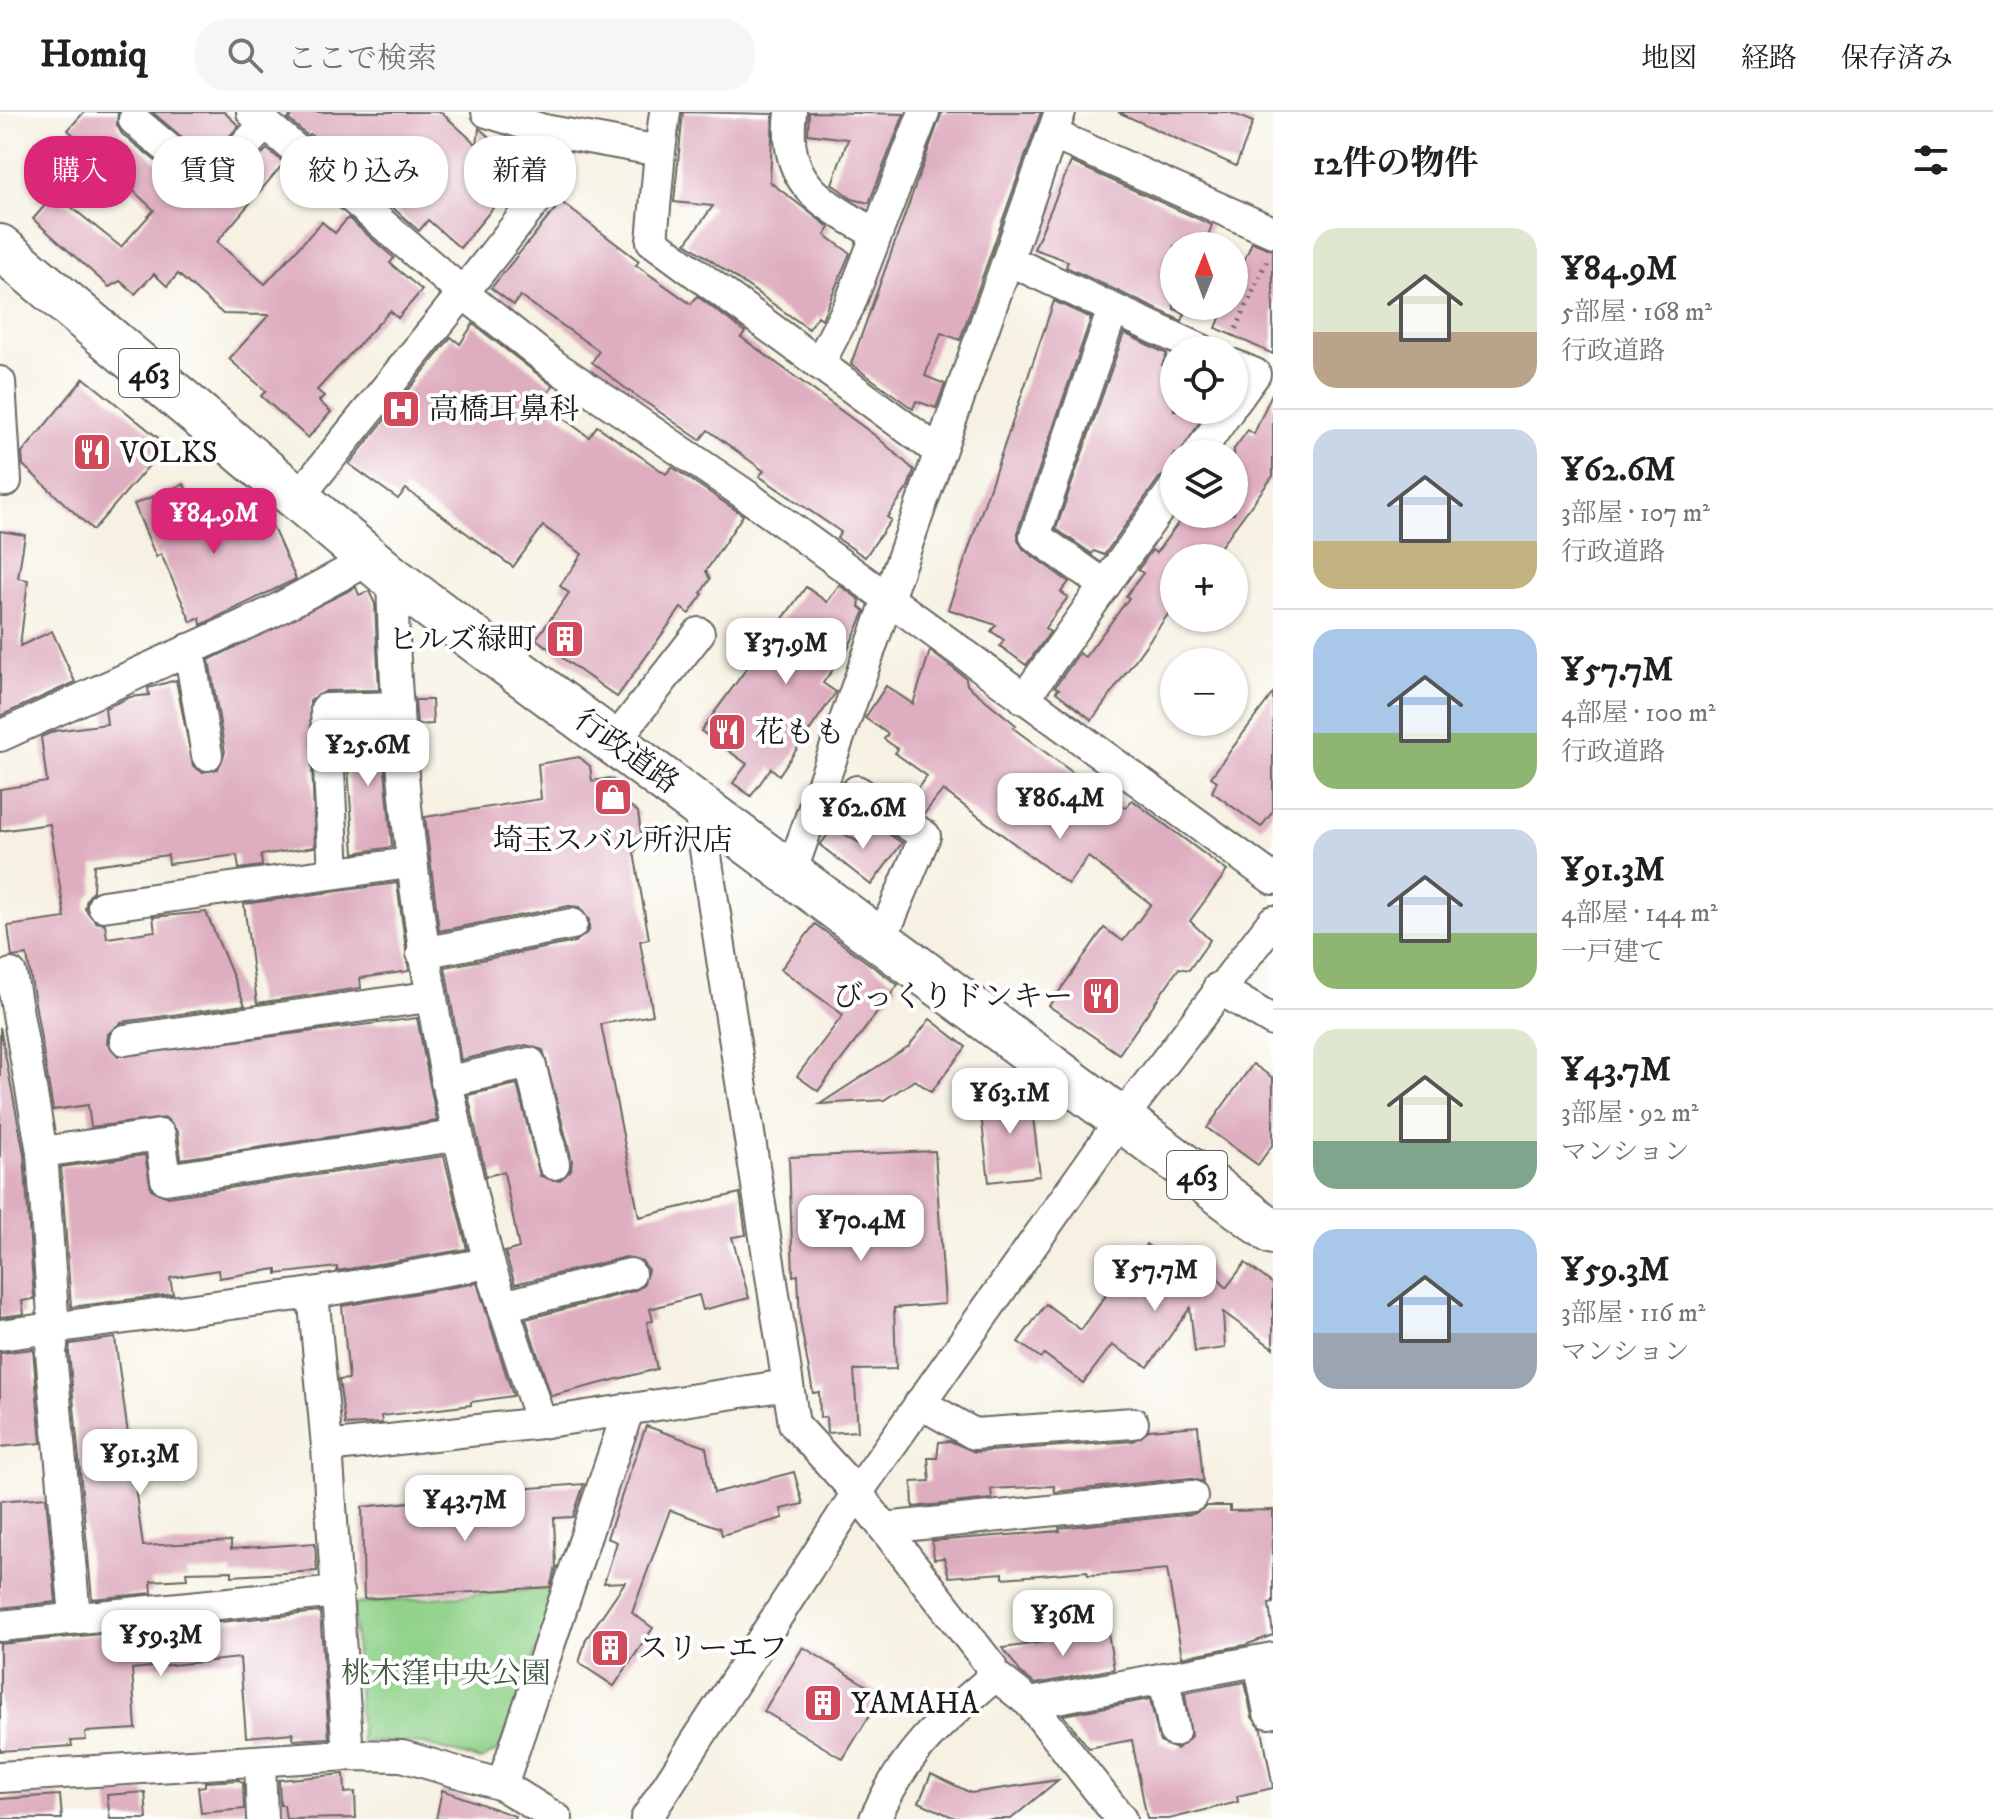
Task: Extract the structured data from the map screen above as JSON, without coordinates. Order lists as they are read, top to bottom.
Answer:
{
  "streets": {
    "highway": ["463", "行政道路"]
  },
  "parks": ["桃木窪中央公園"],
  "places": {
    "hospital": ["高橋耳鼻科"],
    "restaurant": ["VOLKS", "花もも", "びっくりドンキー"],
    "building": ["ヒルズ緑町", "スリーエフ", "YAMAHA"],
    "shop": ["埼玉スバル所沢店"]
  },
  "north": "top",
  "page": {
    "header": "Homiq",
    "search": "ここで検索",
    "nav": ["地図", "経路", "保存済み"],
    "heading": "12件の物件",
    "chip": [
      "購入",
      "賃貸",
      "絞り込み",
      "新着"
    ],
    "list": [
      {
        "name": "¥84.9M",
        "note": "5部屋 · 168 m² · 行政道路"
      },
      {
        "name": "¥62.6M",
        "note": "3部屋 · 107 m² · 行政道路"
      },
      {
        "name": "¥57.7M",
        "note": "4部屋 · 100 m² · 行政道路"
      },
      {
        "name": "¥91.3M",
        "note": "4部屋 · 144 m² · 一戸建て"
      },
      {
        "name": "¥43.7M",
        "note": "3部屋 · 92 m² · マンション"
      },
      {
        "name": "¥59.3M",
        "note": "3部屋 · 116 m² · マンション"
      }
    ],
    "map_buttons": ["+", "−"],
    "price": [
      "¥84.9M",
      "¥37.9M",
      "¥25.6M",
      "¥86.4M",
      "¥62.6M",
      "¥63.1M",
      "¥70.4M",
      "¥57.7M",
      "¥91.3M",
      "¥43.7M",
      "¥36M",
      "¥59.3M"
    ]
  }
}
